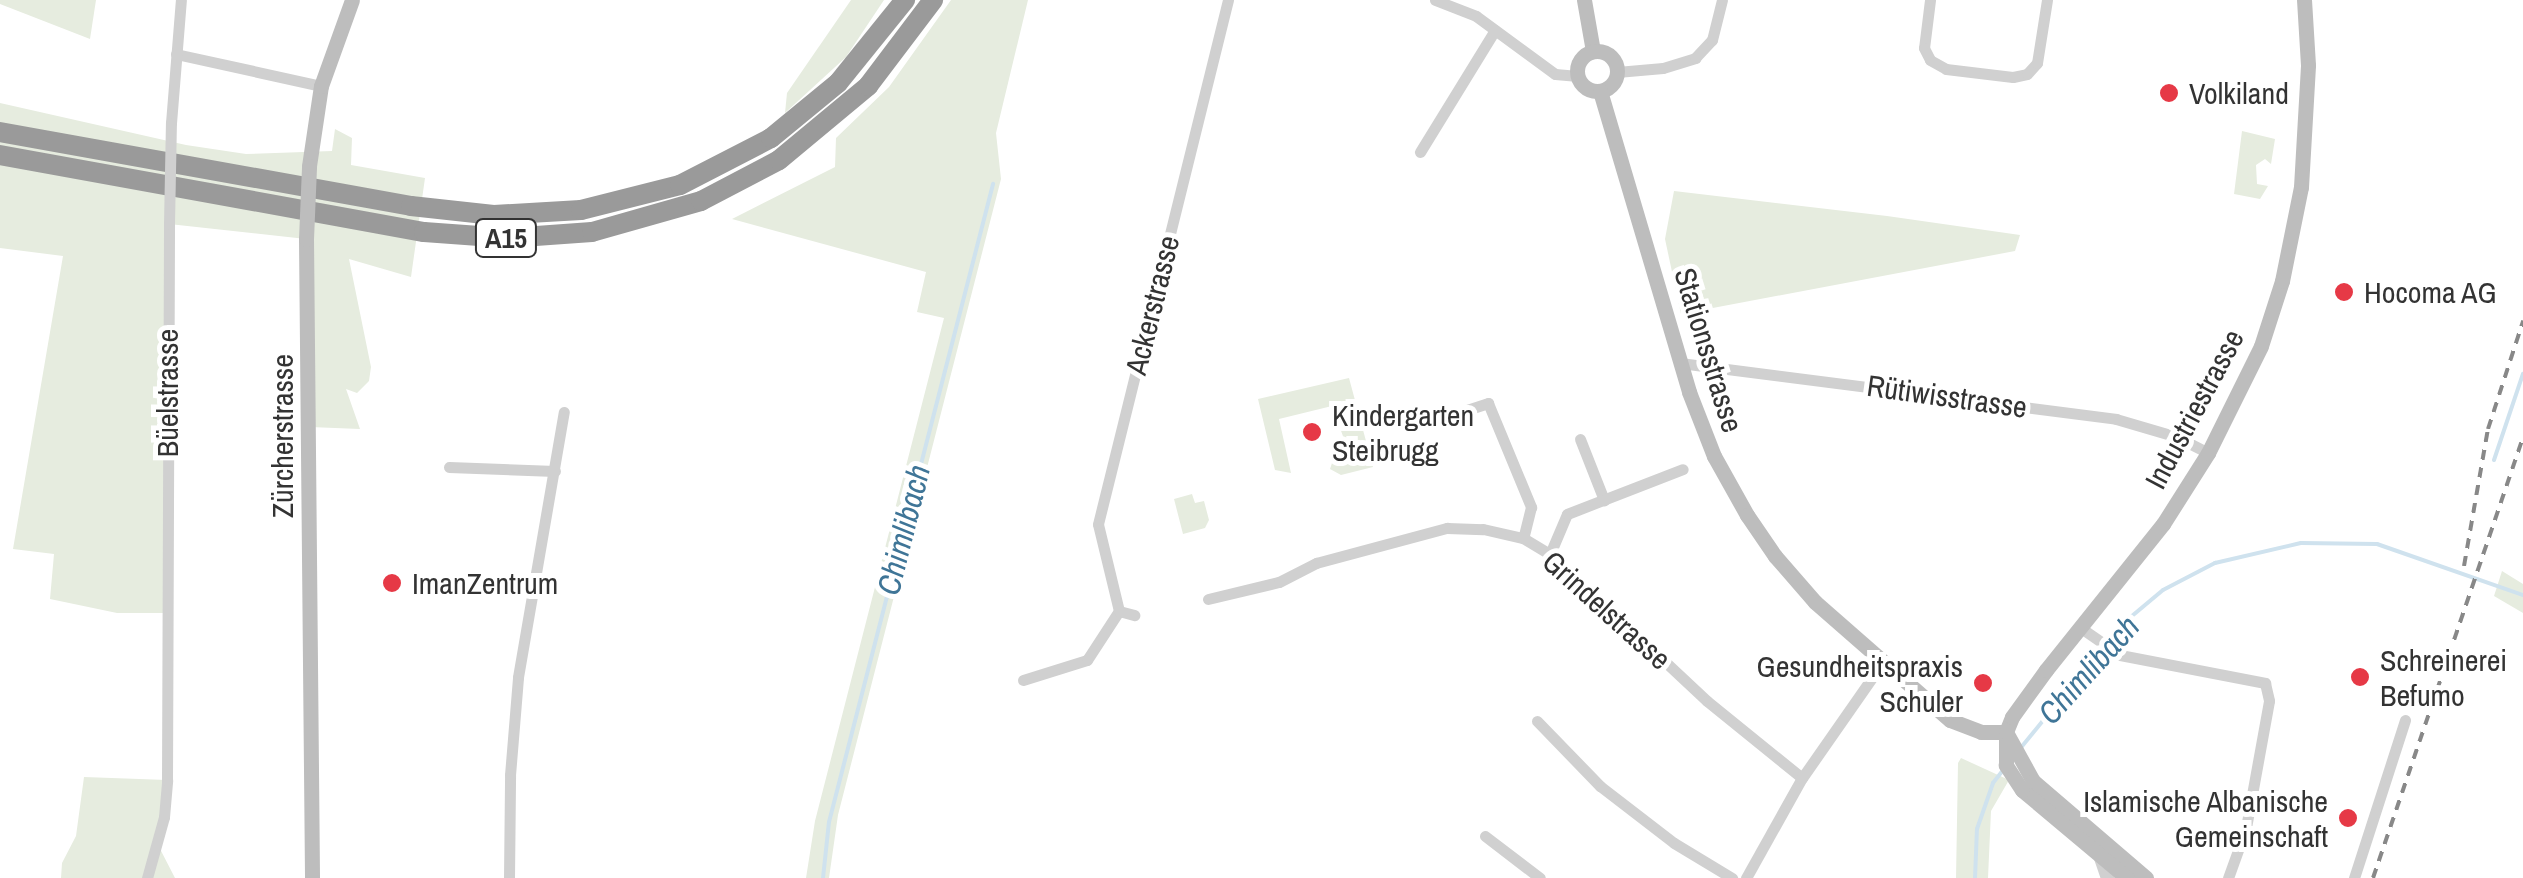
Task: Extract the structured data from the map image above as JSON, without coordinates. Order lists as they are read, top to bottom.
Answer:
{
  "streets": {
    "highway": ["A15"],
    "main road": ["Stationsstrasse", "Industriestrasse", "Zürcherstrasse"],
    "street": [
      "Ackerstrasse",
      "Büelstrasse",
      "Rütiwisstrasse",
      "Grindelstrasse"
    ]
  },
  "crossings": [
    ["Stationsstrasse", "Rütiwisstrasse"],
    ["Stationsstrasse", "Industriestrasse"],
    ["Rütiwisstrasse", "Industriestrasse"]
  ],
  "water": ["Chimlibach"],
  "places": [
    "Volkiland",
    "Hocoma AG",
    "Kindergarten Steibrugg",
    "ImanZentrum",
    "Schreinerei Befumo",
    "Gesundheitspraxis Schuler",
    "Islamische Albanische Gemeinschaft"
  ]
}
